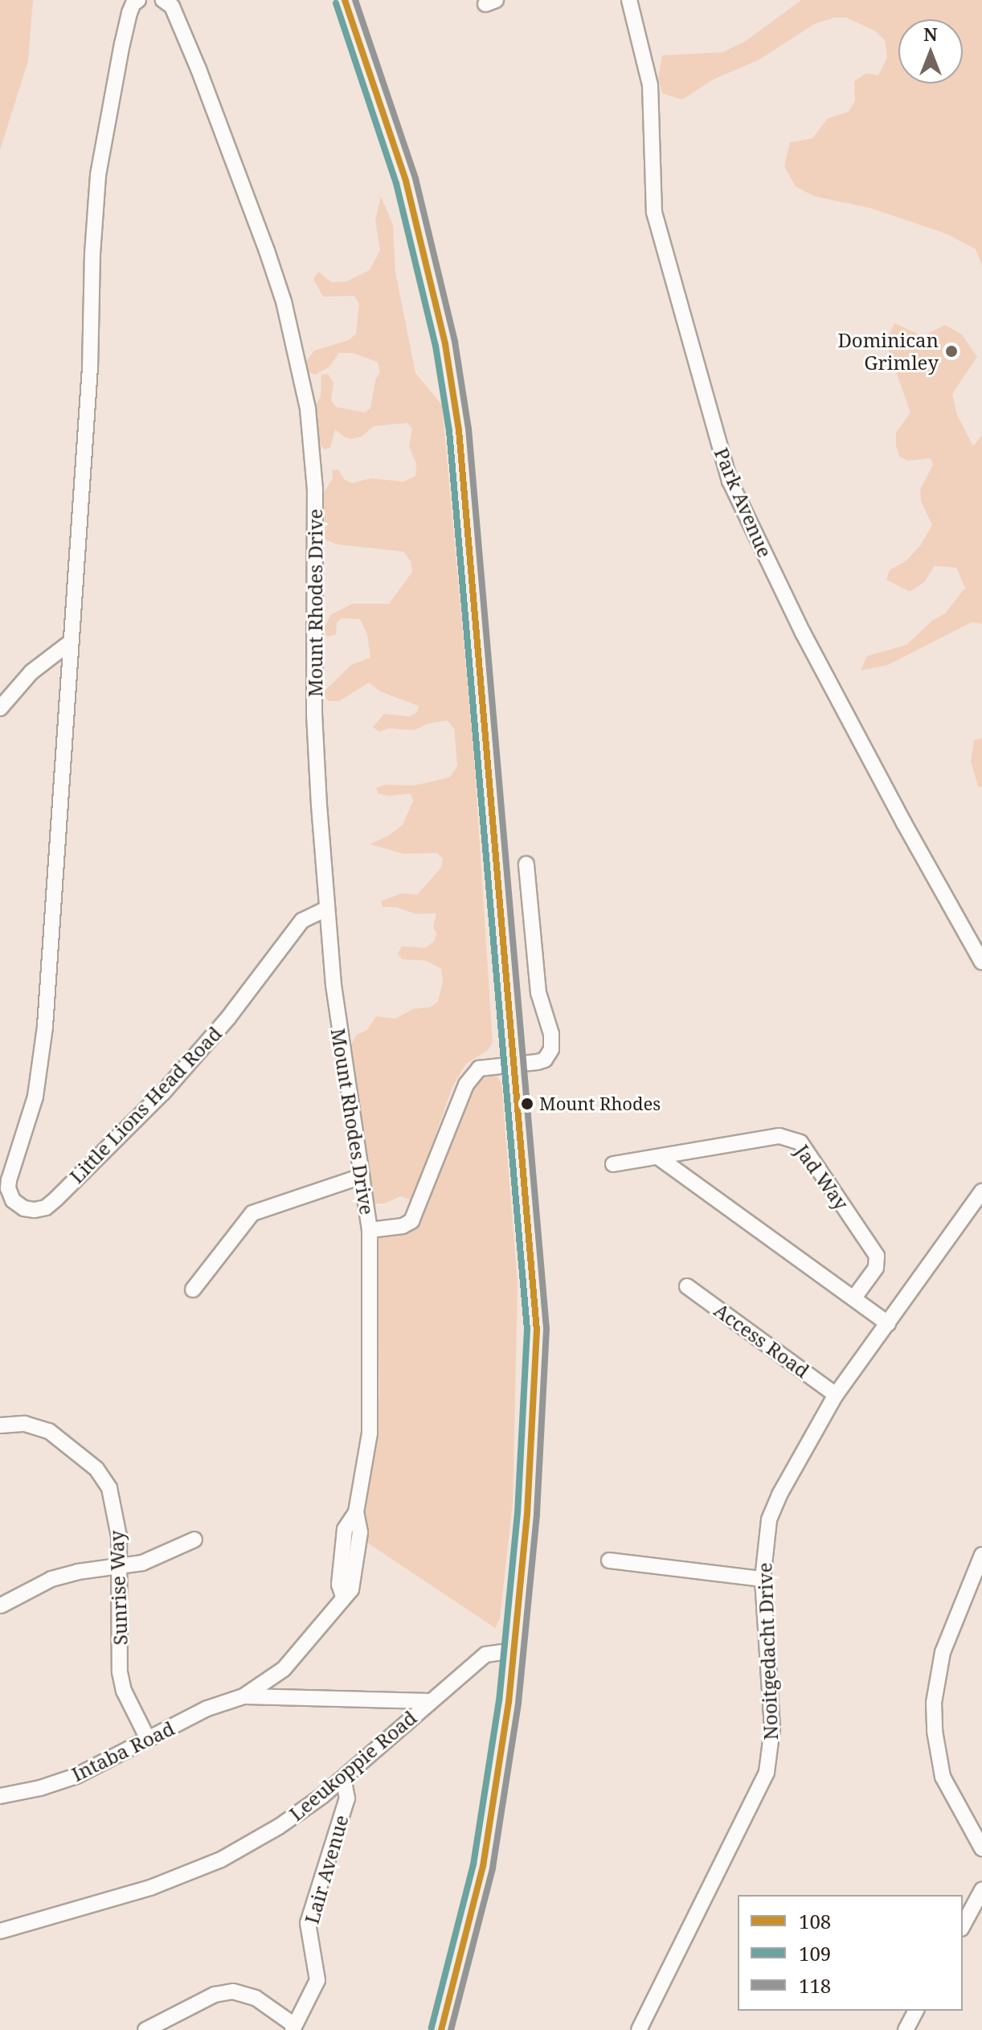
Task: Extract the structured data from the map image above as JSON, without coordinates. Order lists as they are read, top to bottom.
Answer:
{
  "streets": {
    "street": [
      "Park Avenue",
      "Mount Rhodes Drive",
      "Little Lions Head Road",
      "Jad Way",
      "Access Road",
      "Sunrise Way",
      "Nooitgedacht Drive",
      "Intaba Road",
      "Leeukoppie Road",
      "Lair Avenue"
    ]
  },
  "crossings": [
    ["Mount Rhodes Drive", "Little Lions Head Road"],
    ["Mount Rhodes Drive", "Intaba Road"],
    ["Access Road", "Nooitgedacht Drive"],
    ["Sunrise Way", "Intaba Road"],
    ["Intaba Road", "Leeukoppie Road"],
    ["Leeukoppie Road", "Lair Avenue"]
  ],
  "places": ["Dominican Grimley", "Mount Rhodes"],
  "lines": ["transit line 108", "transit line 118", "transit line 109"],
  "legend": ["108", "109", "118"],
  "north": "top"
}
